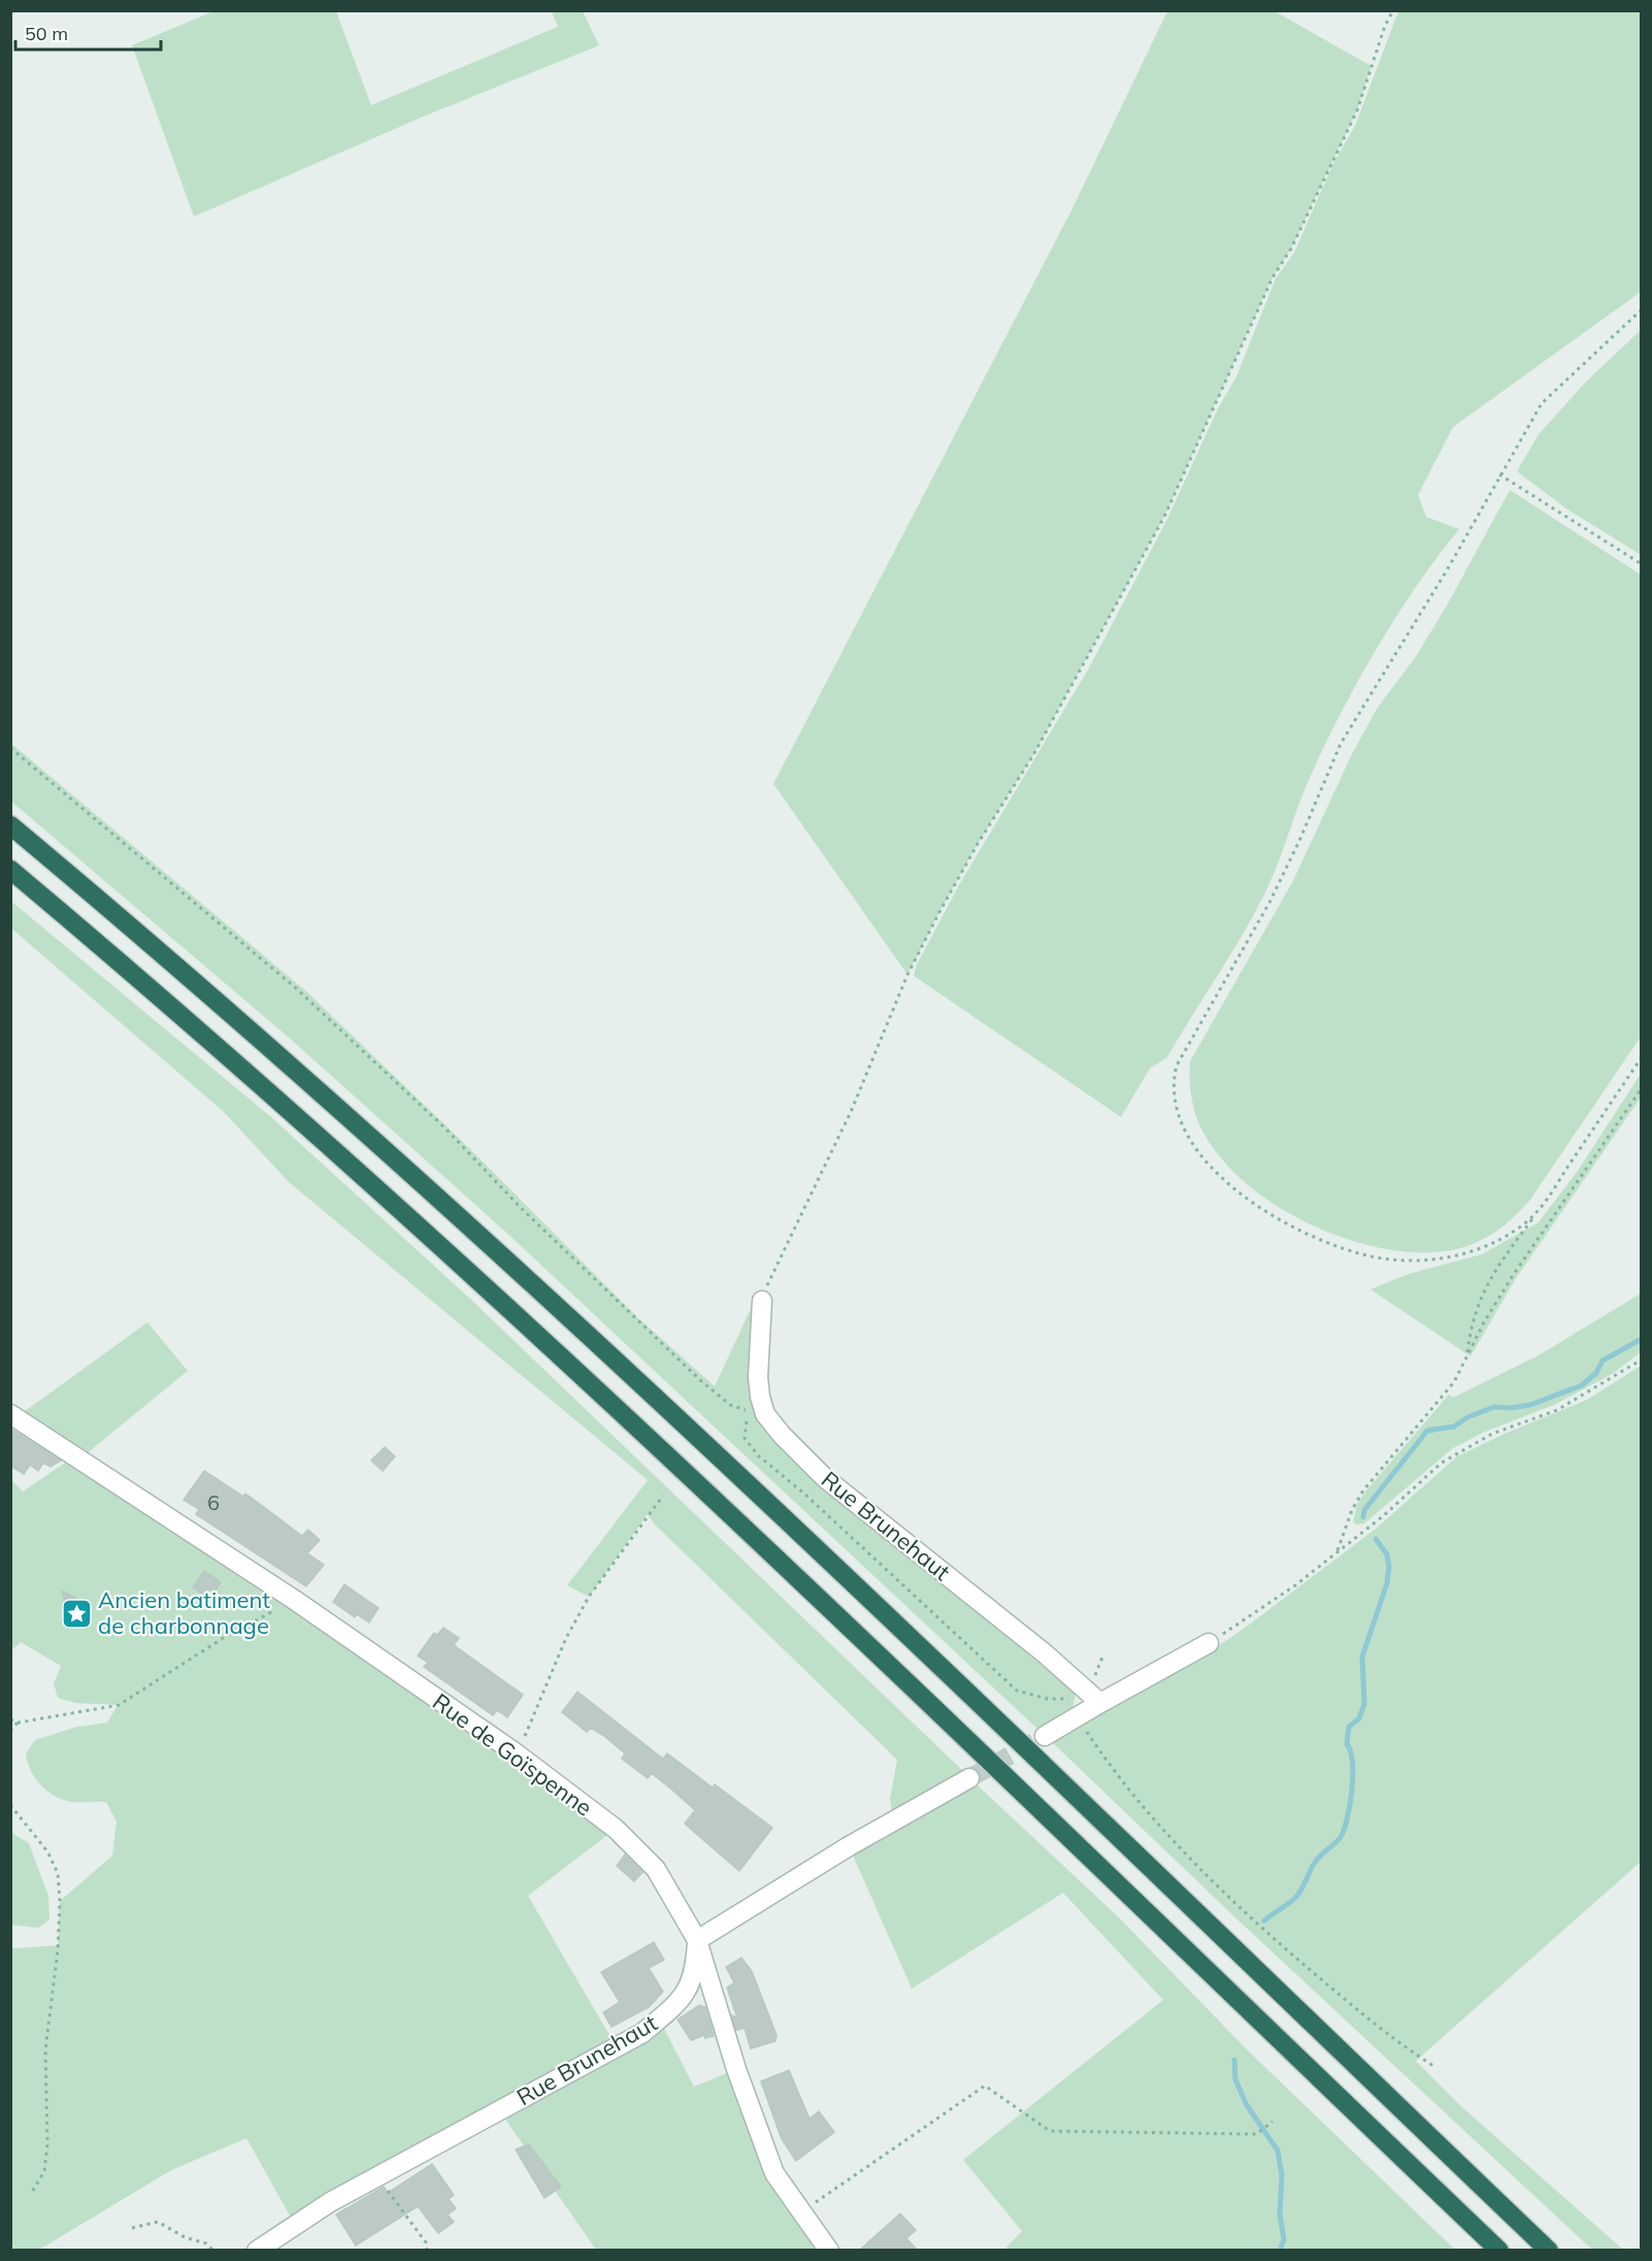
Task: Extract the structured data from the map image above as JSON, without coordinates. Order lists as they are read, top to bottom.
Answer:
{
  "streets": {
    "street": ["Rue Brunehaut", "Rue de Goïspenne"]
  },
  "crossings": [
    ["Rue Brunehaut", "Rue de Goïspenne"]
  ],
  "places": {
    "place": ["Ancien batiment de charbonnage"]
  },
  "house_numbers": ["6"],
  "scale_bar": "50 m"
}
